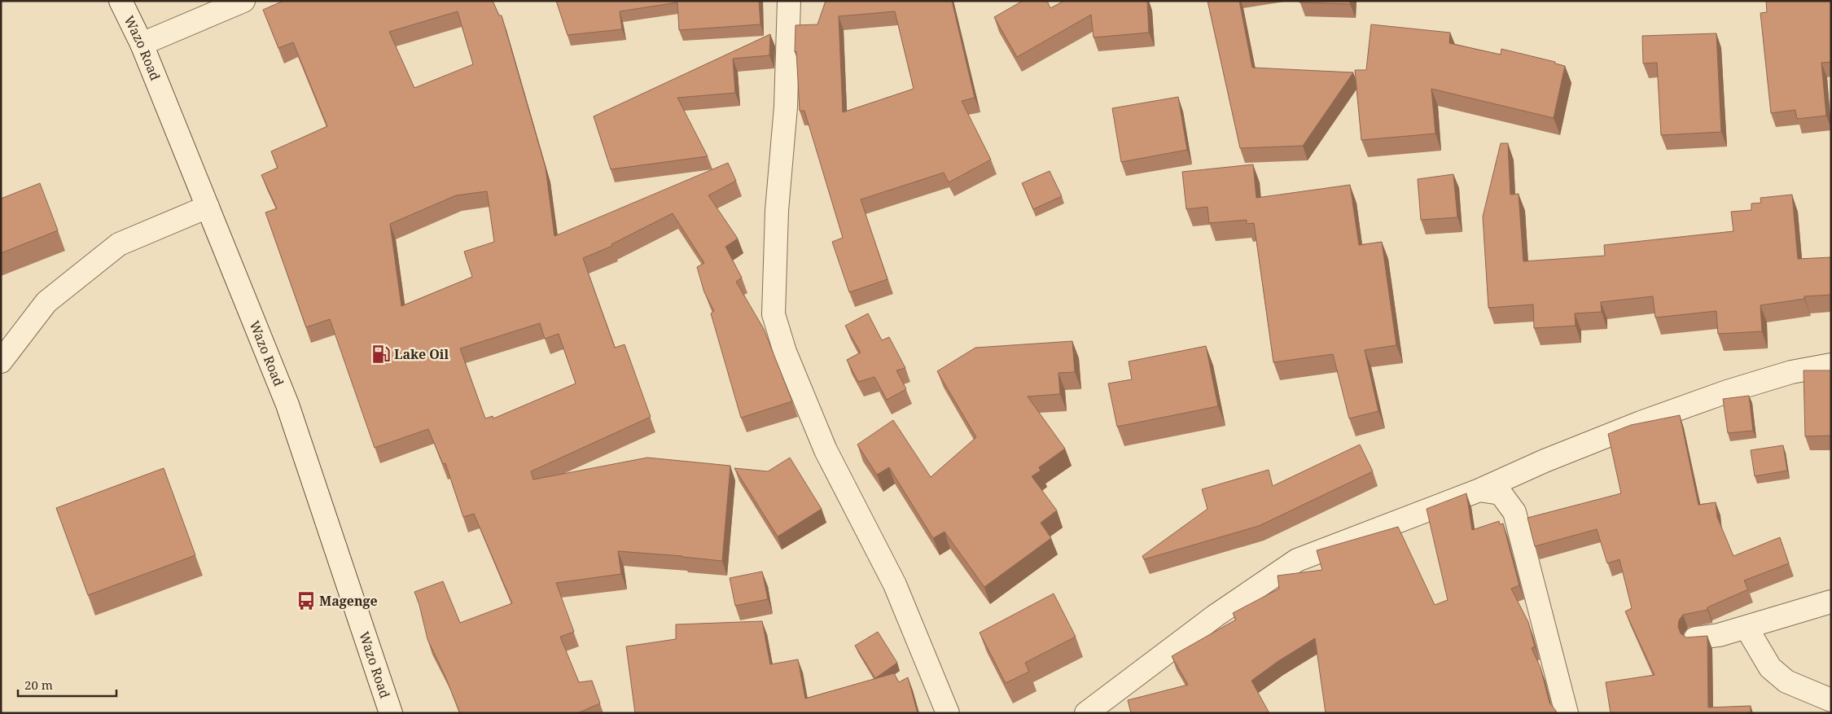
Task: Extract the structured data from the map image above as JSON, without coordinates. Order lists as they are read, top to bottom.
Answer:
{
  "streets": {
    "street": ["Wazo Road"]
  },
  "places": {
    "fuel station": ["Lake Oil"],
    "bus stop": ["Magenge"]
  },
  "scale_bar": "20 m"
}
